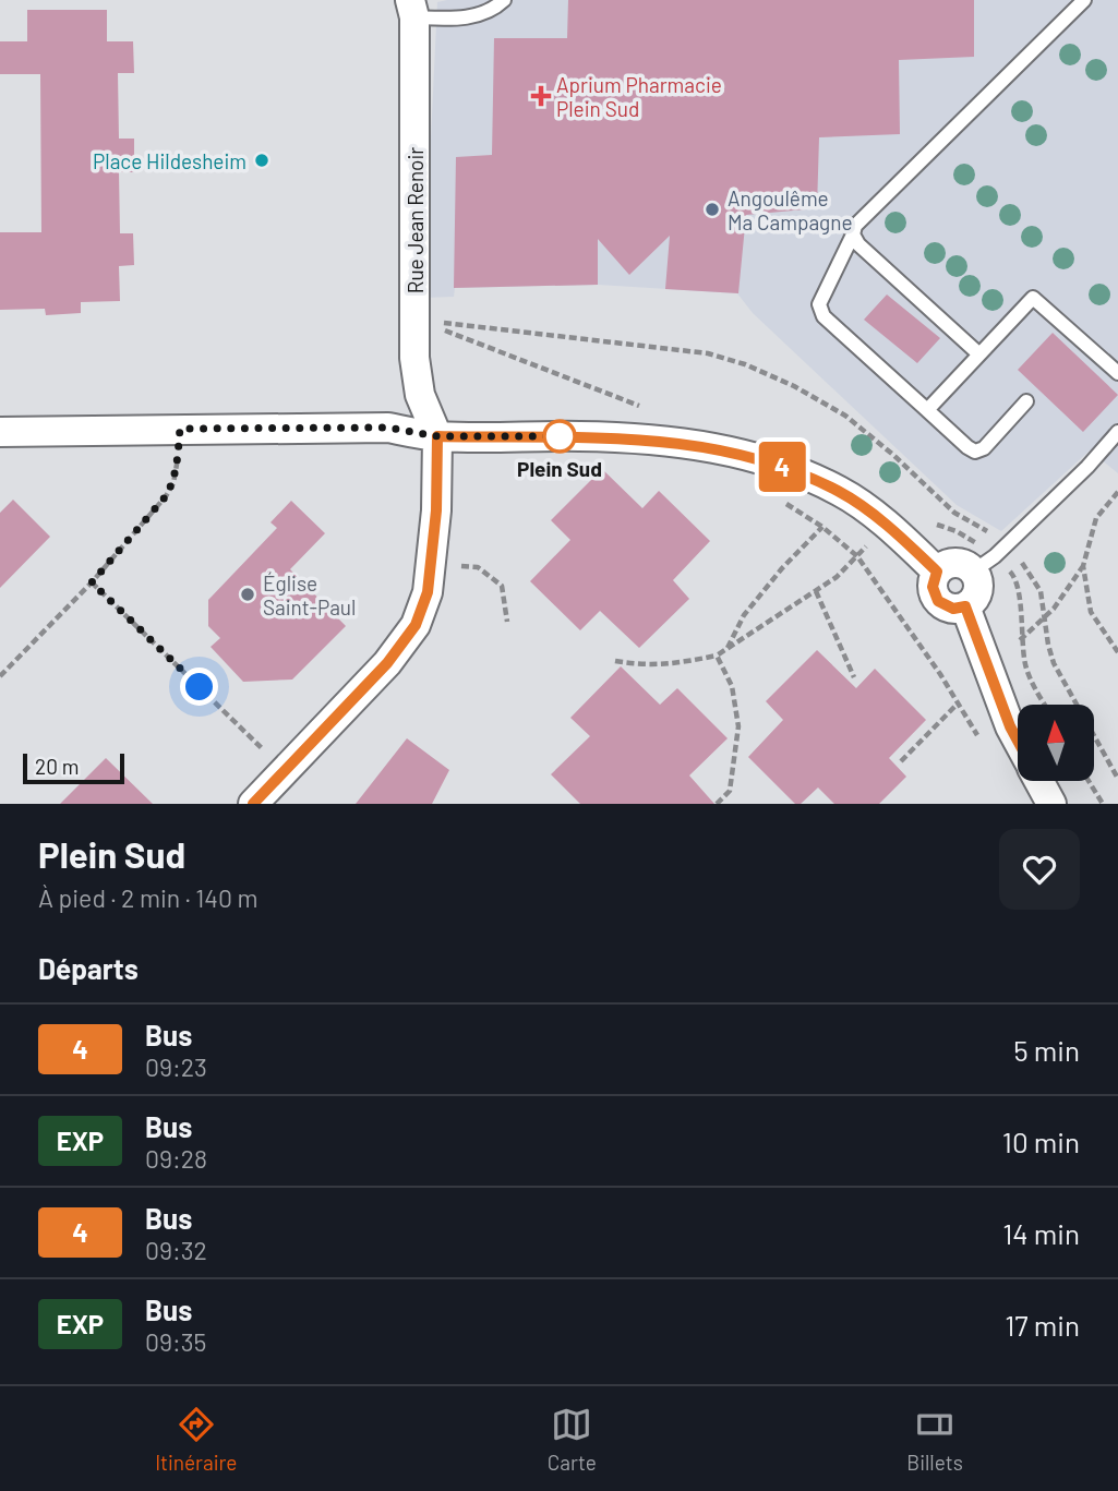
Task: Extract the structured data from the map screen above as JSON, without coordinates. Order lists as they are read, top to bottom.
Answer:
{
  "streets": {
    "street": ["Rue Jean Renoir"]
  },
  "places": {
    "health": ["Aprium Pharmacie Plein Sud"],
    "other": [
      "Place Hildesheim",
      "Angoulême Ma Campagne",
      "Plein Sud",
      "Église Saint-Paul"
    ]
  },
  "lines": ["bus line 4"],
  "scale_bar": "20 m",
  "north": "top",
  "page": {
    "on_map": "4",
    "scale": "20 m",
    "heading": [
      ["Plein Sud", "À pied · 2 min · 140 m"],
      "Départs"
    ],
    "list": [
      {
        "mark": "4",
        "name": "Bus",
        "note": "09:23",
        "value": "5 min"
      },
      {
        "mark": "EXP",
        "name": "Bus",
        "note": "09:28",
        "value": "10 min"
      },
      {
        "mark": "4",
        "name": "Bus",
        "note": "09:32",
        "value": "14 min"
      },
      {
        "mark": "EXP",
        "name": "Bus",
        "note": "09:35",
        "value": "17 min"
      }
    ],
    "tabs": ["Itinéraire", "Carte", "Billets"]
  }
}
